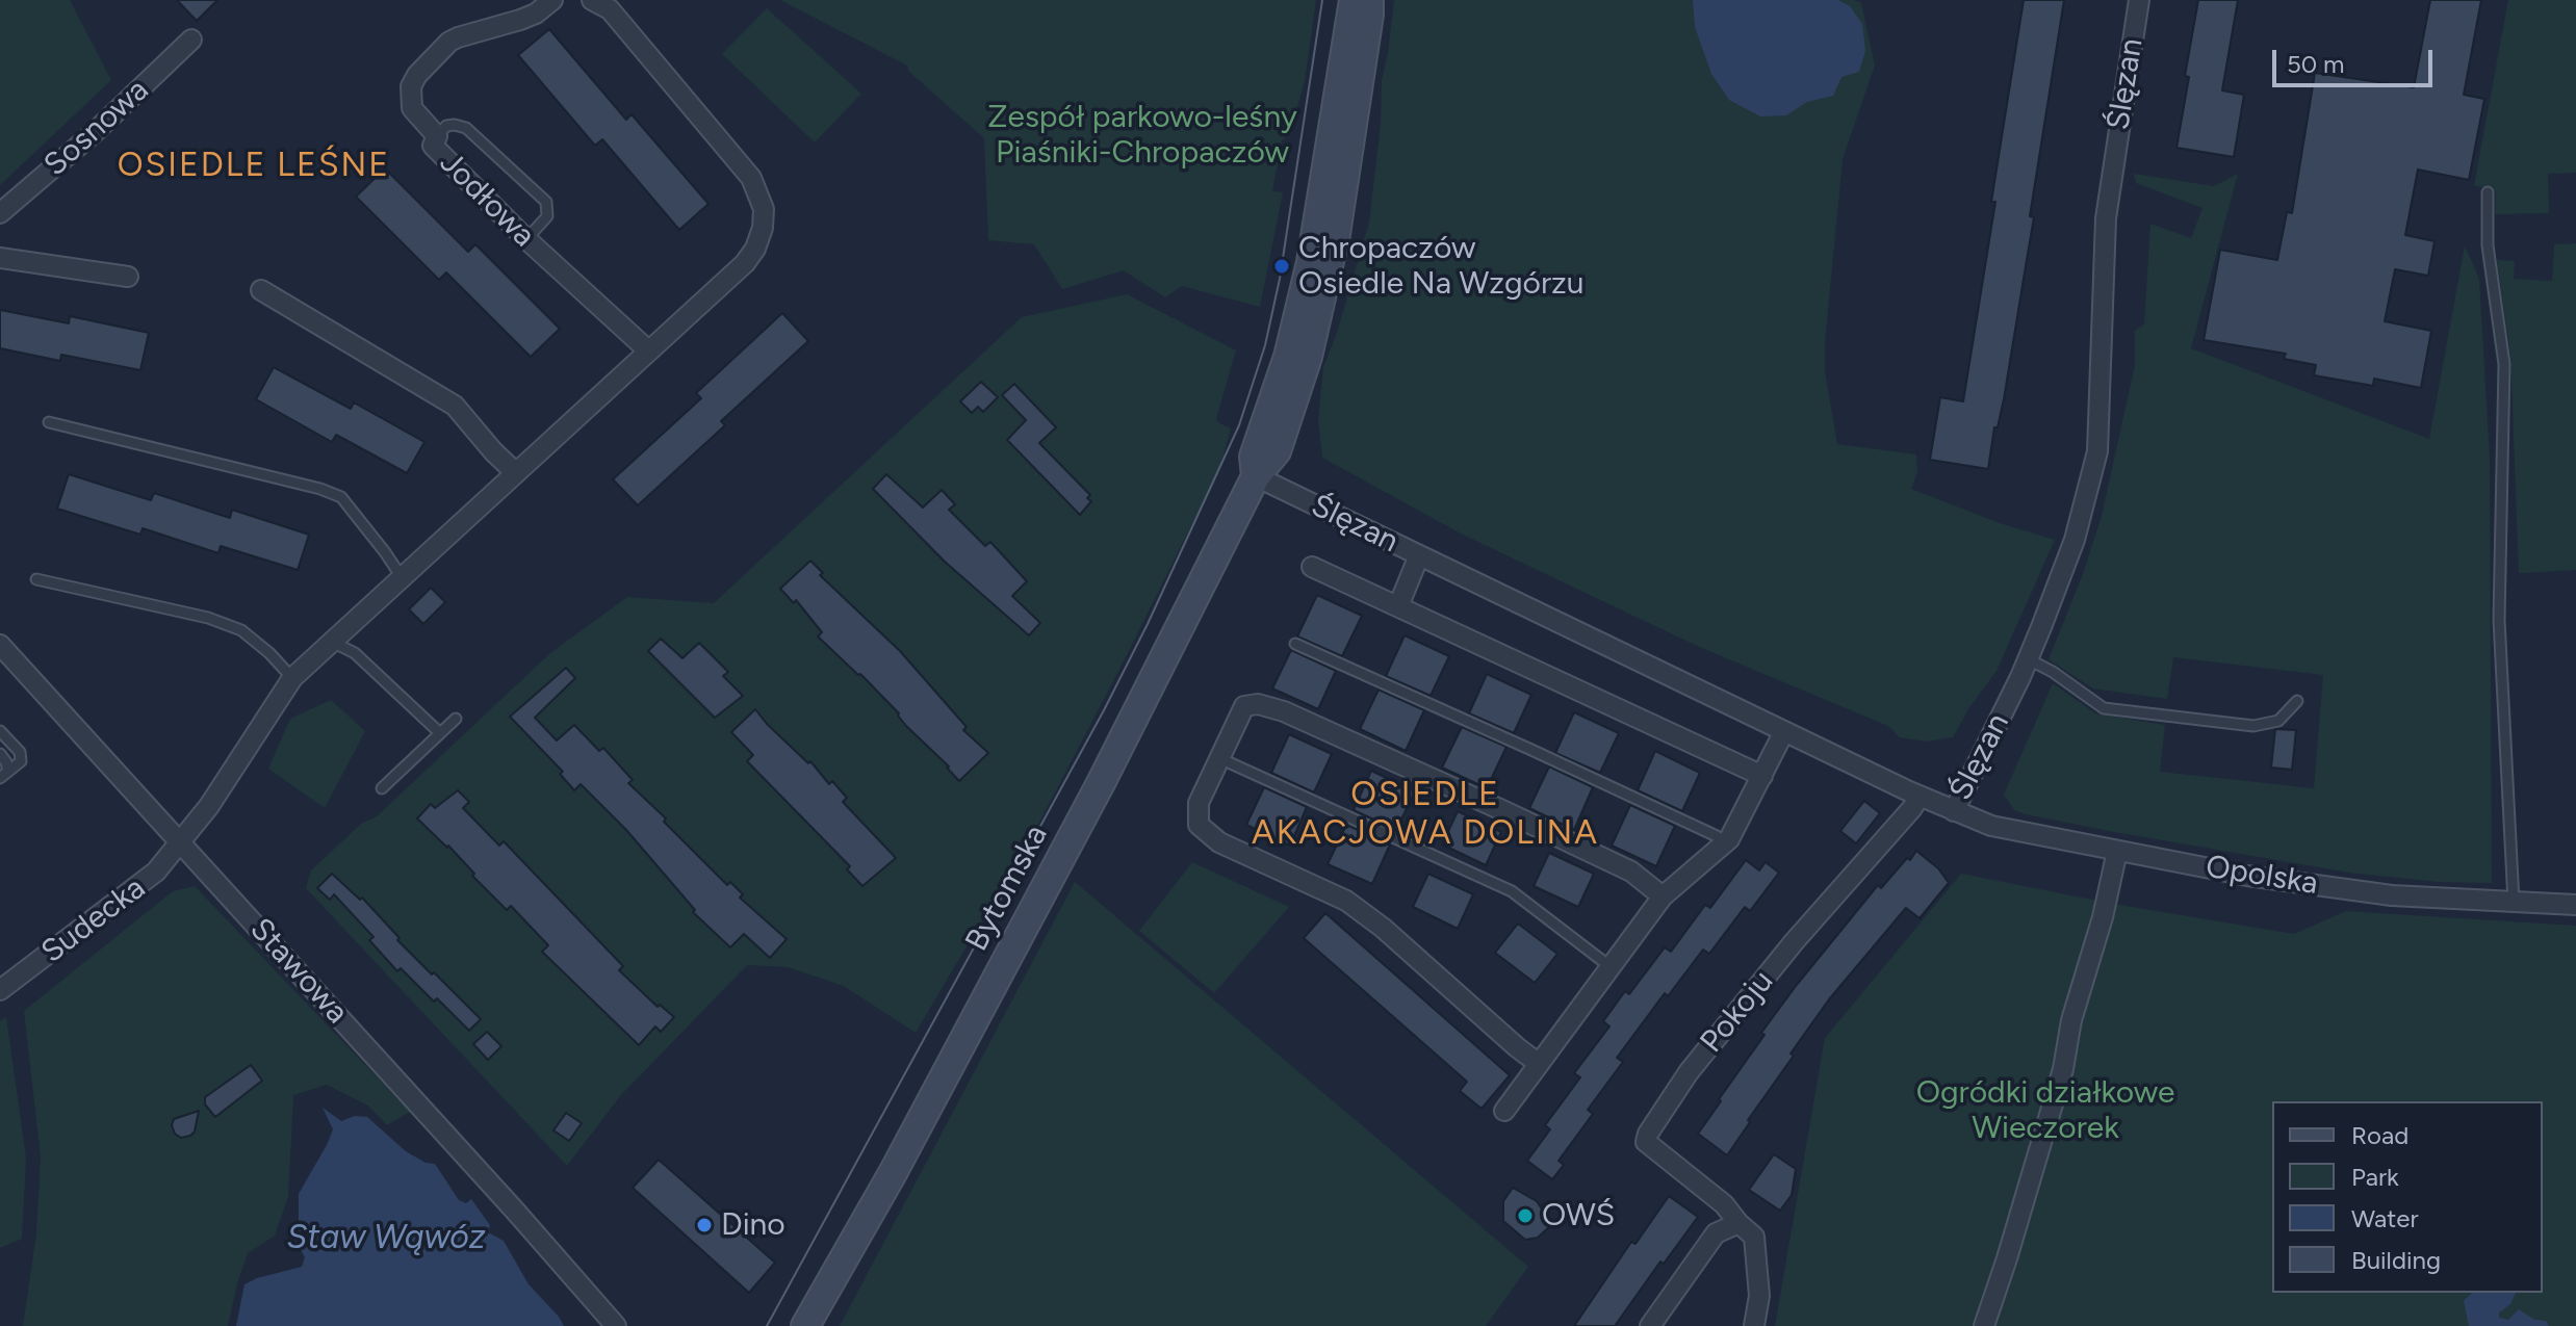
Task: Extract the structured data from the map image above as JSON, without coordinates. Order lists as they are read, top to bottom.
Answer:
{
  "streets": {
    "main road": ["Bytomska"],
    "street": [
      "Ślęzan",
      "Sosnowa",
      "Jodłowa",
      "Opolska",
      "Sudecka",
      "Stawowa",
      "Pokoju"
    ]
  },
  "crossings": [
    ["Ślęzan", "Opolska"],
    ["Ślęzan", "Bytomska"],
    ["Ślęzan", "Pokoju"],
    ["Sudecka", "Stawowa"]
  ],
  "districts": ["OSIEDLE LEŚNE", "OSIEDLE AKACJOWA DOLINA"],
  "water": ["Staw Wąwóz"],
  "parks": ["Zespół parkowo-leśny Piaśniki-Chropaczów", "Ogródki działkowe Wieczorek"],
  "places": ["Chropaczów Osiedle Na Wzgórzu", "OWŚ", "Dino"],
  "legend": [
    "Road",
    "Park",
    "Water",
    "Building"
  ],
  "scale_bar": "50 m"
}
